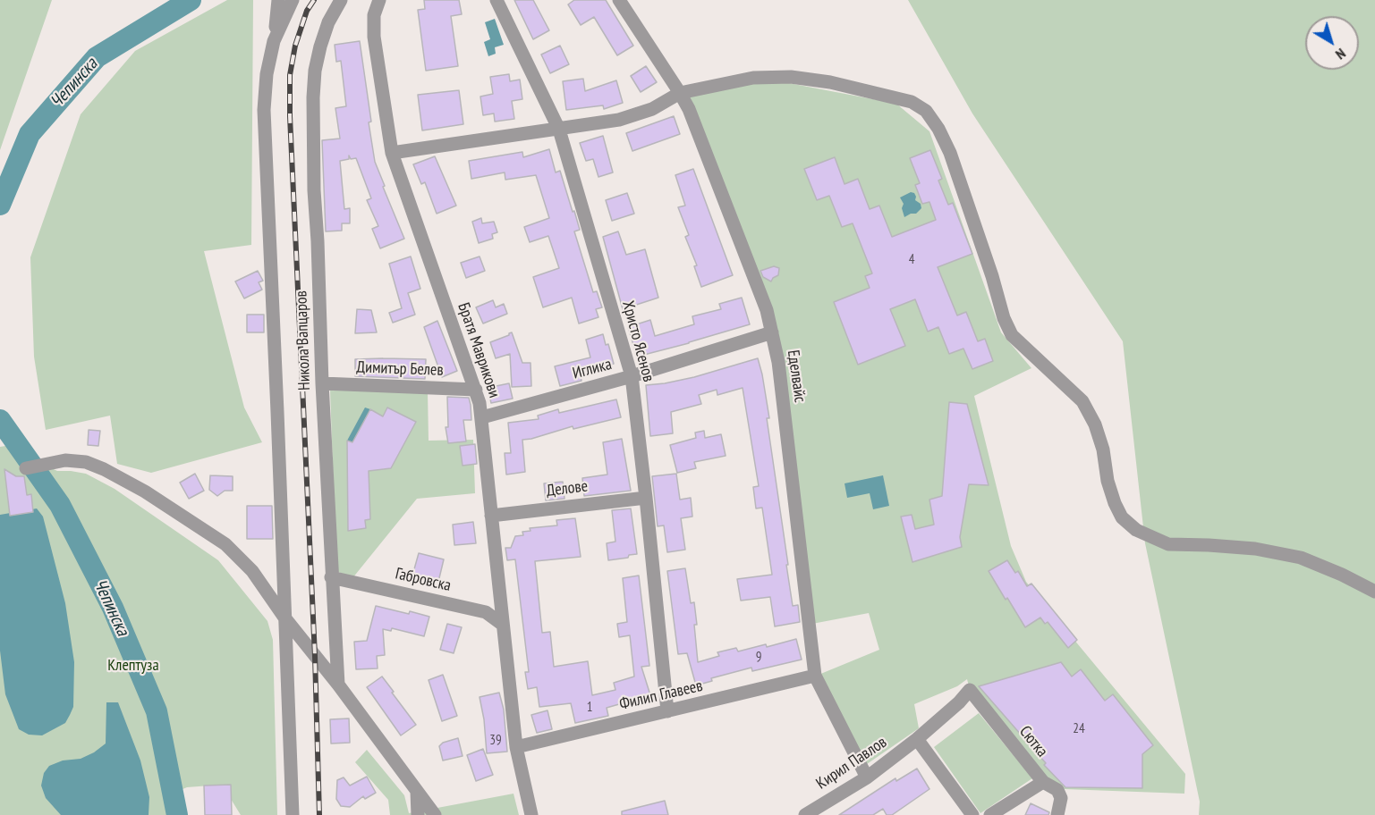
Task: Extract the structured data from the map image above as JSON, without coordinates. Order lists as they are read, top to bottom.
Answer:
{
  "streets": {
    "street": [
      "Никола Вапцаров",
      "Христо Ясенов",
      "Братя Маврикови",
      "Димитър Белев",
      "Иглика",
      "Еделвайс",
      "Делове",
      "Габровска",
      "Филип Главеев",
      "Сютка",
      "Кирил Павлов"
    ]
  },
  "crossings": [
    ["Никола Вапцаров", "Димитър Белев"],
    ["Никола Вапцаров", "Габровска"],
    ["Христо Ясенов", "Иглика"],
    ["Христо Ясенов", "Делове"],
    ["Христо Ясенов", "Филип Главеев"],
    ["Братя Маврикови", "Димитър Белев"],
    ["Братя Маврикови", "Иглика"],
    ["Братя Маврикови", "Делове"],
    ["Братя Маврикови", "Габровска"],
    ["Братя Маврикови", "Филип Главеев"],
    ["Иглика", "Еделвайс"],
    ["Еделвайс", "Филип Главеев"],
    ["Еделвайс", "Кирил Павлов"],
    ["Сютка", "Кирил Павлов"]
  ],
  "water": ["Чепинска"],
  "parks": ["Клептуза"],
  "house_numbers": [
    "4",
    "9",
    "1",
    "24",
    "39"
  ],
  "north": "bottom right"
}
